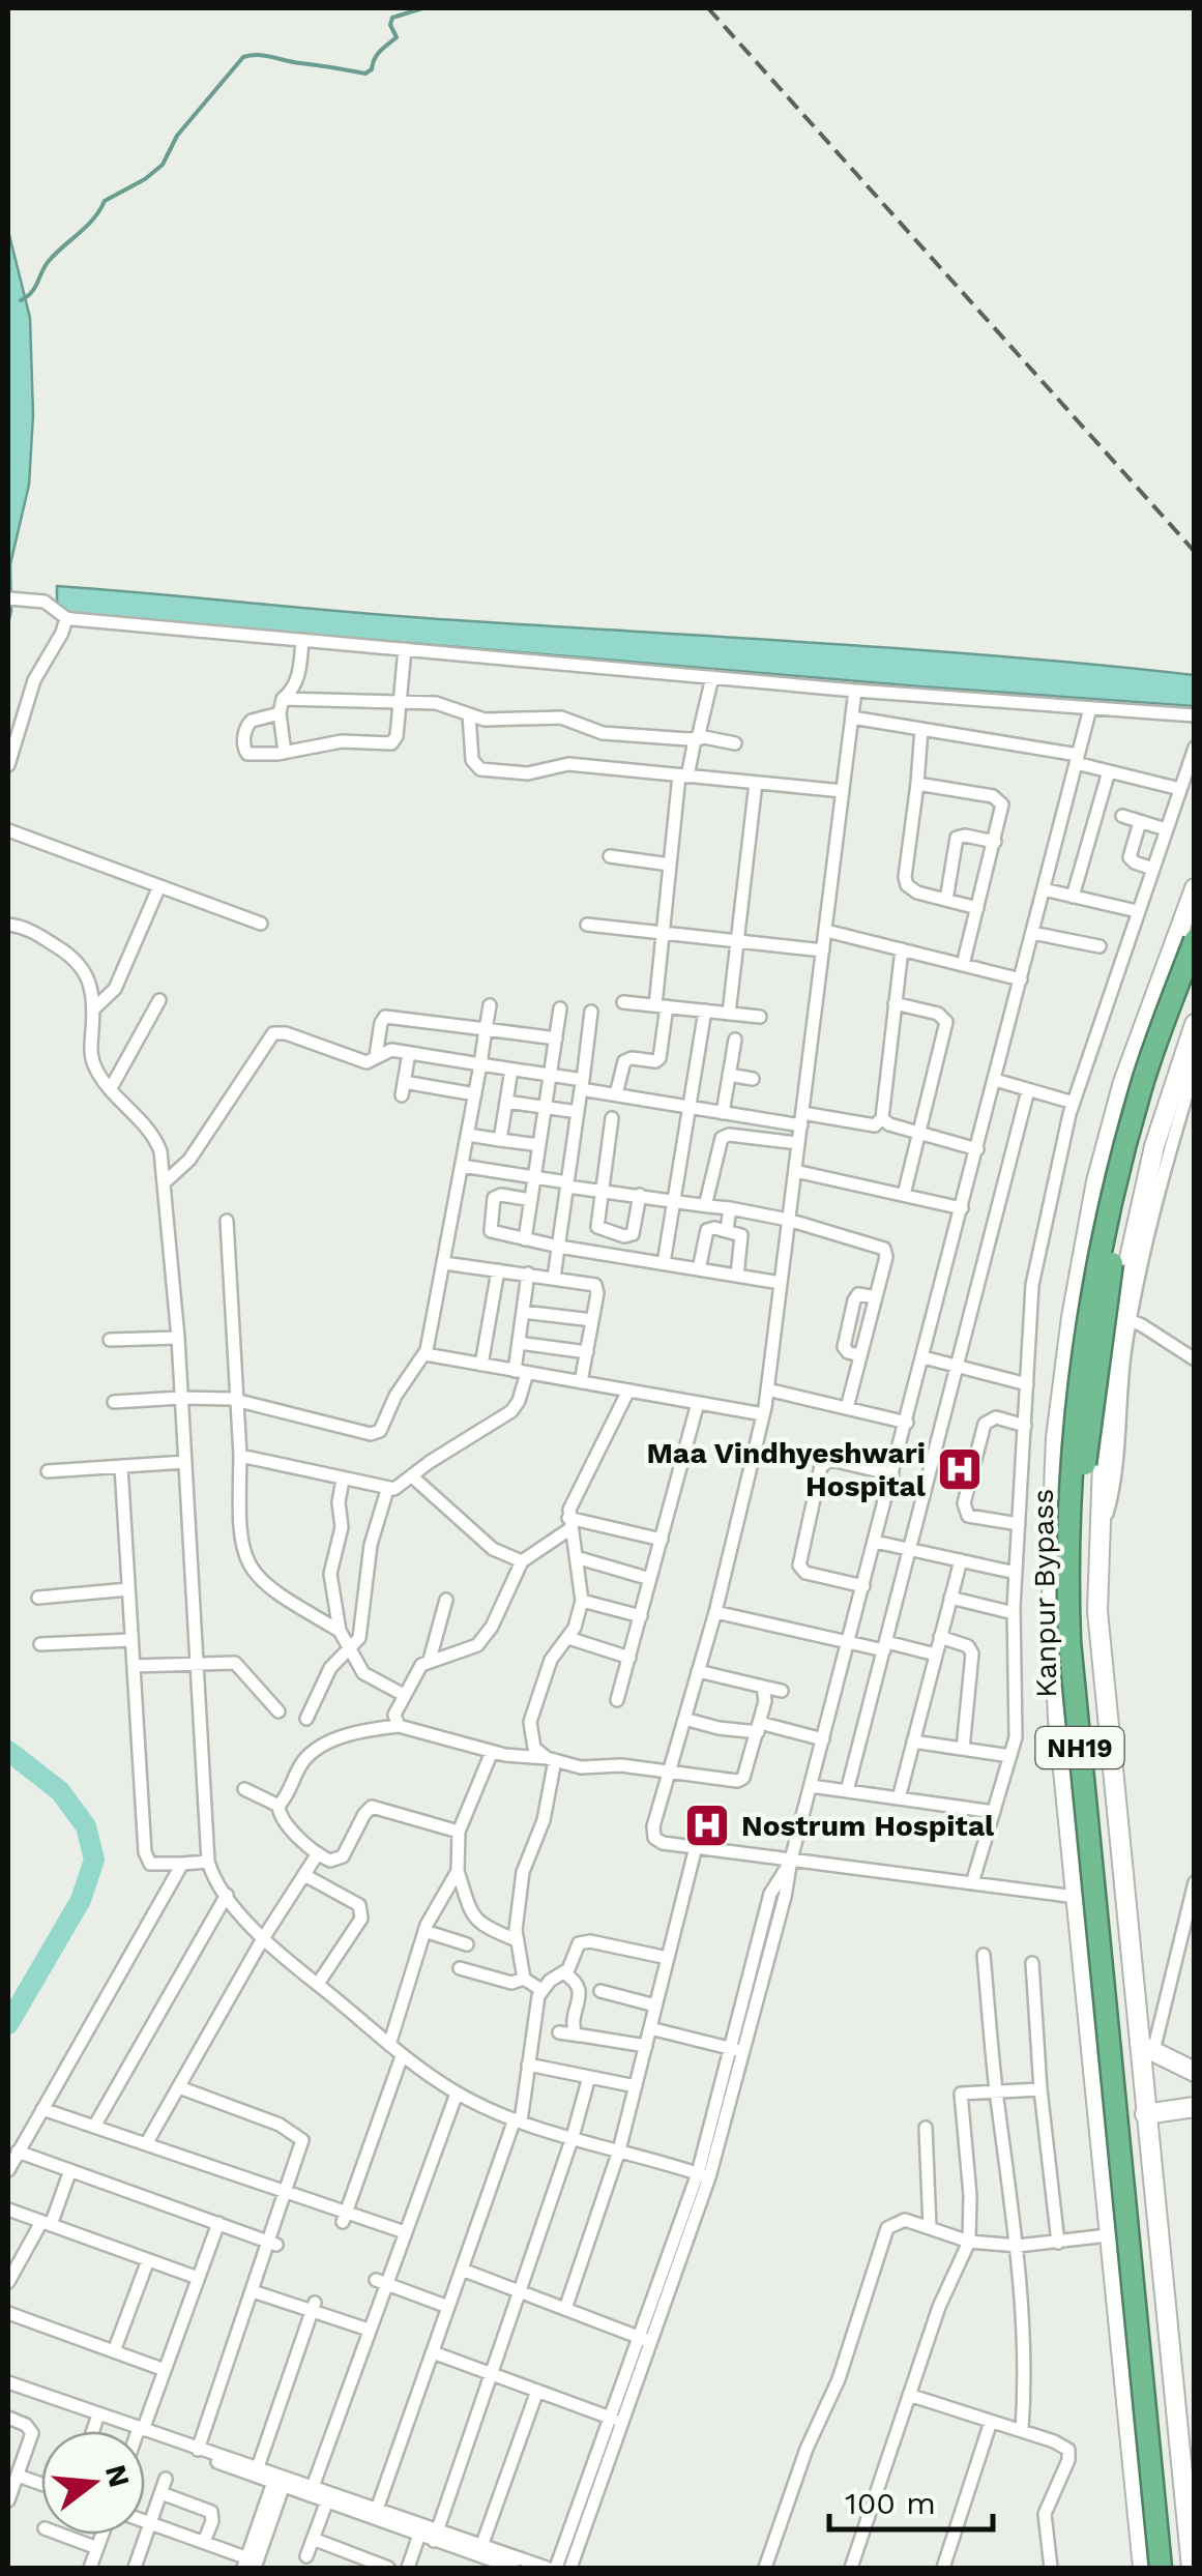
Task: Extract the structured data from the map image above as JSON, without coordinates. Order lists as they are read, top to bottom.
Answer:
{
  "streets": {
    "highway": ["Kanpur Bypass", "NH19"]
  },
  "places": {
    "hospital": ["Maa Vindhyeshwari Hospital", "Nostrum Hospital"]
  },
  "scale_bar": "100 m",
  "north": "right"
}
